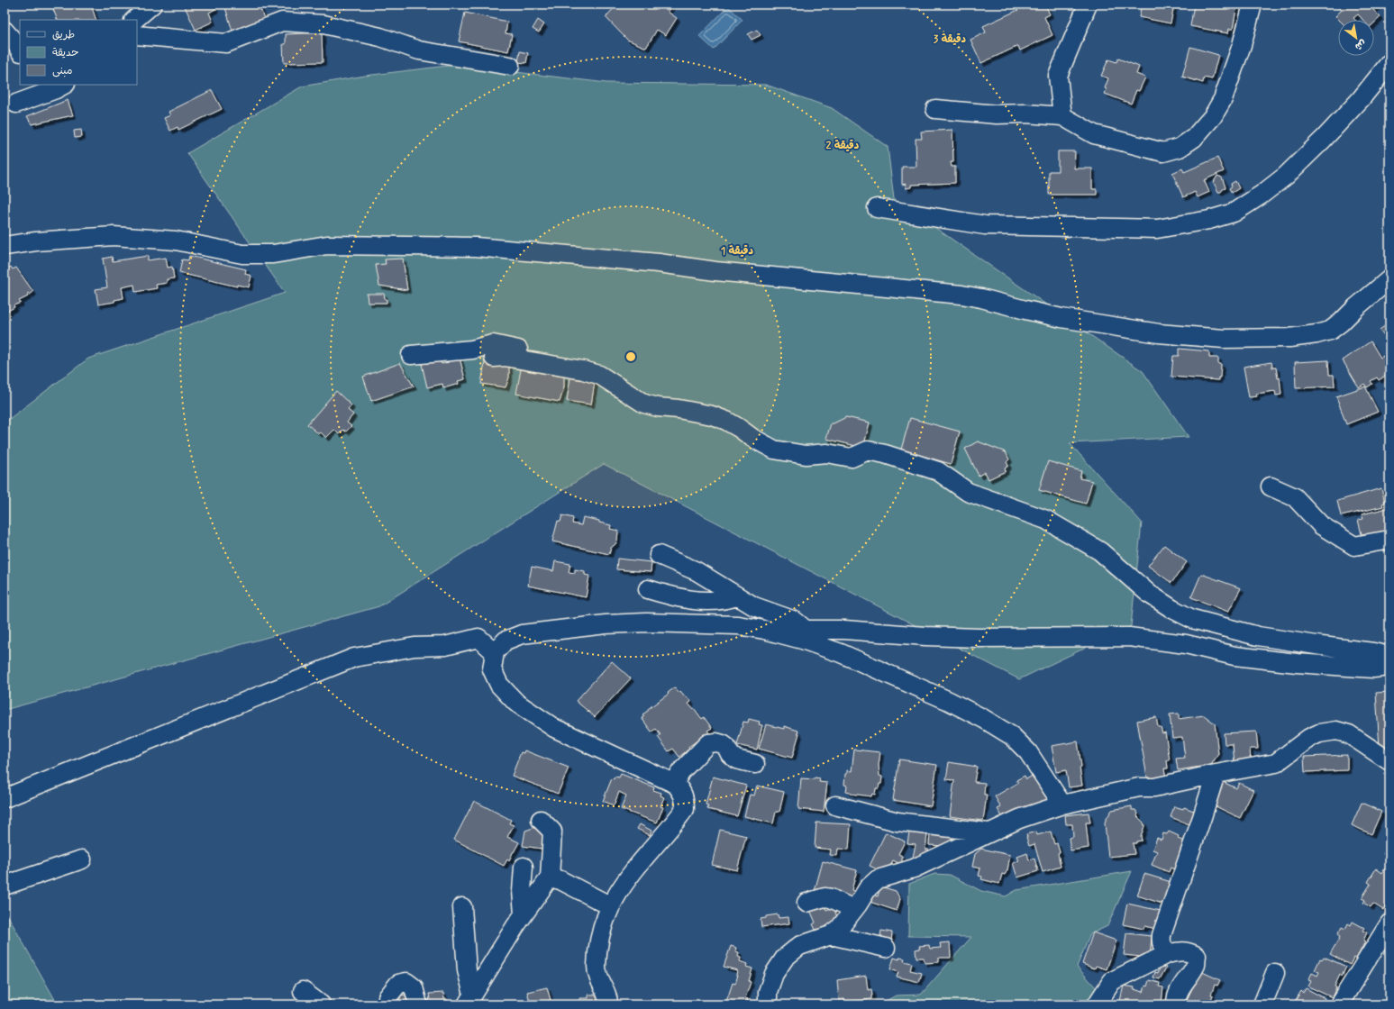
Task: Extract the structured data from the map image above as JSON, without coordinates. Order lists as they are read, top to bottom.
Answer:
{
  "legend": ["طريق", "حديقة", "مبنى"],
  "north": "bottom right",
  "rings": ["3 دقيقة", "2 دقيقة", "1 دقيقة"]
}
